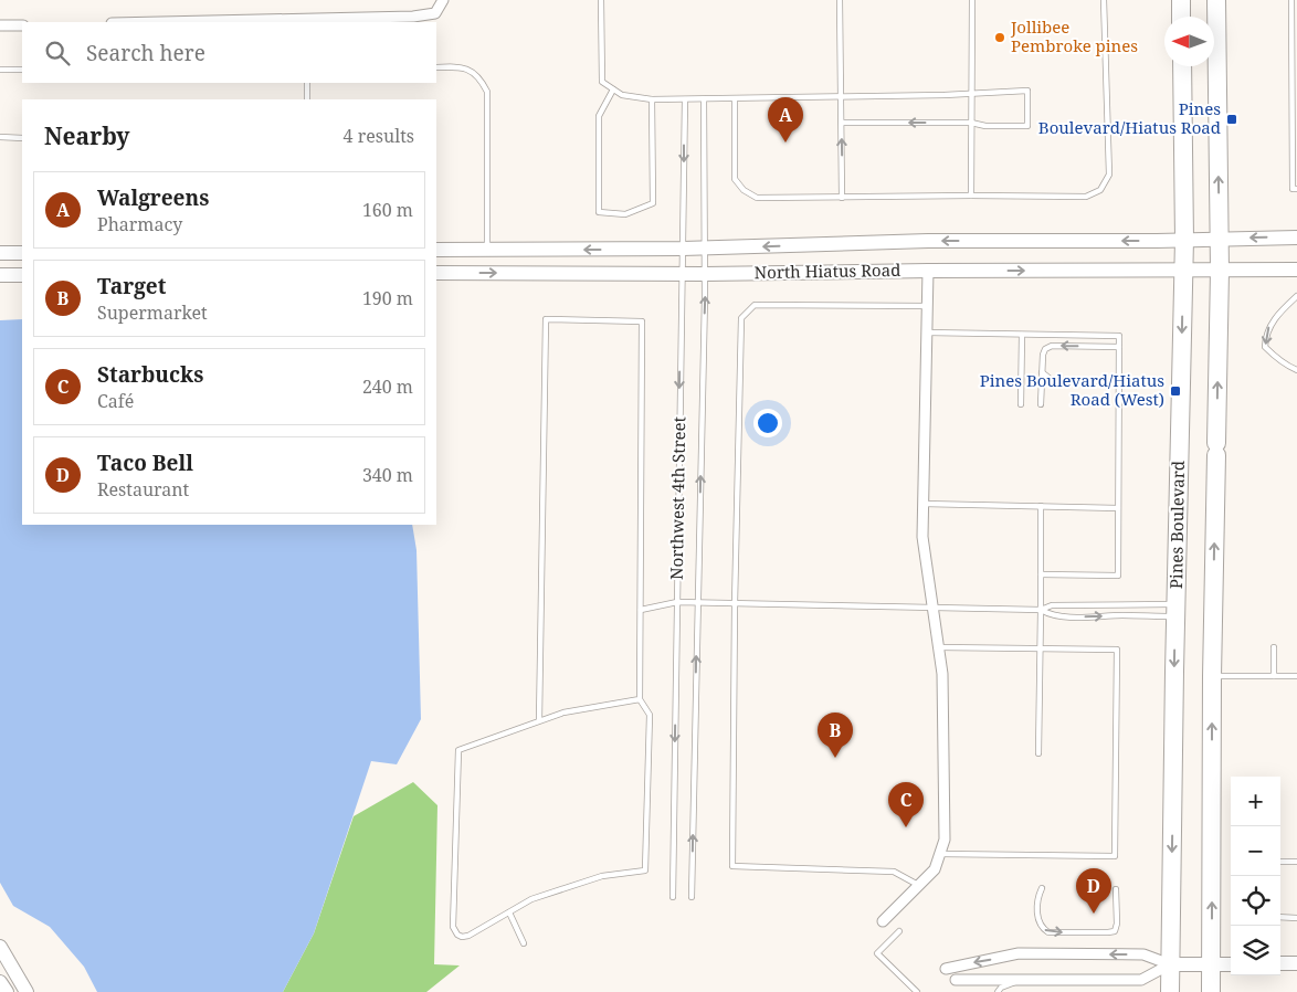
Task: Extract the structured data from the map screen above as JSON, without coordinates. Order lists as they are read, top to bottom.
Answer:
{
  "streets": {
    "highway": ["Pines Boulevard"],
    "main road": ["North Hiatus Road"],
    "lane": ["Northwest 4th Street"]
  },
  "crossings": [
    ["North Hiatus Road", "Northwest 4th Street"],
    ["North Hiatus Road", "Pines Boulevard"]
  ],
  "places": {
    "other": ["Jollibee Pembroke pines"],
    "transit": ["Pines Boulevard/Hiatus Road", "Pines Boulevard/Hiatus Road (West)"]
  },
  "north": "left",
  "page": {
    "search": "Search here",
    "pins": [
      "A",
      "B",
      "C",
      "D"
    ],
    "heading": ["Nearby", "4 results"],
    "list": [
      {
        "mark": "A",
        "name": "Walgreens",
        "note": "Pharmacy",
        "value": "160 m"
      },
      {
        "mark": "B",
        "name": "Target",
        "note": "Supermarket",
        "value": "190 m"
      },
      {
        "mark": "C",
        "name": "Starbucks",
        "note": "Café",
        "value": "240 m"
      },
      {
        "mark": "D",
        "name": "Taco Bell",
        "note": "Restaurant",
        "value": "340 m"
      }
    ],
    "map_buttons": ["+", "−"]
  }
}
